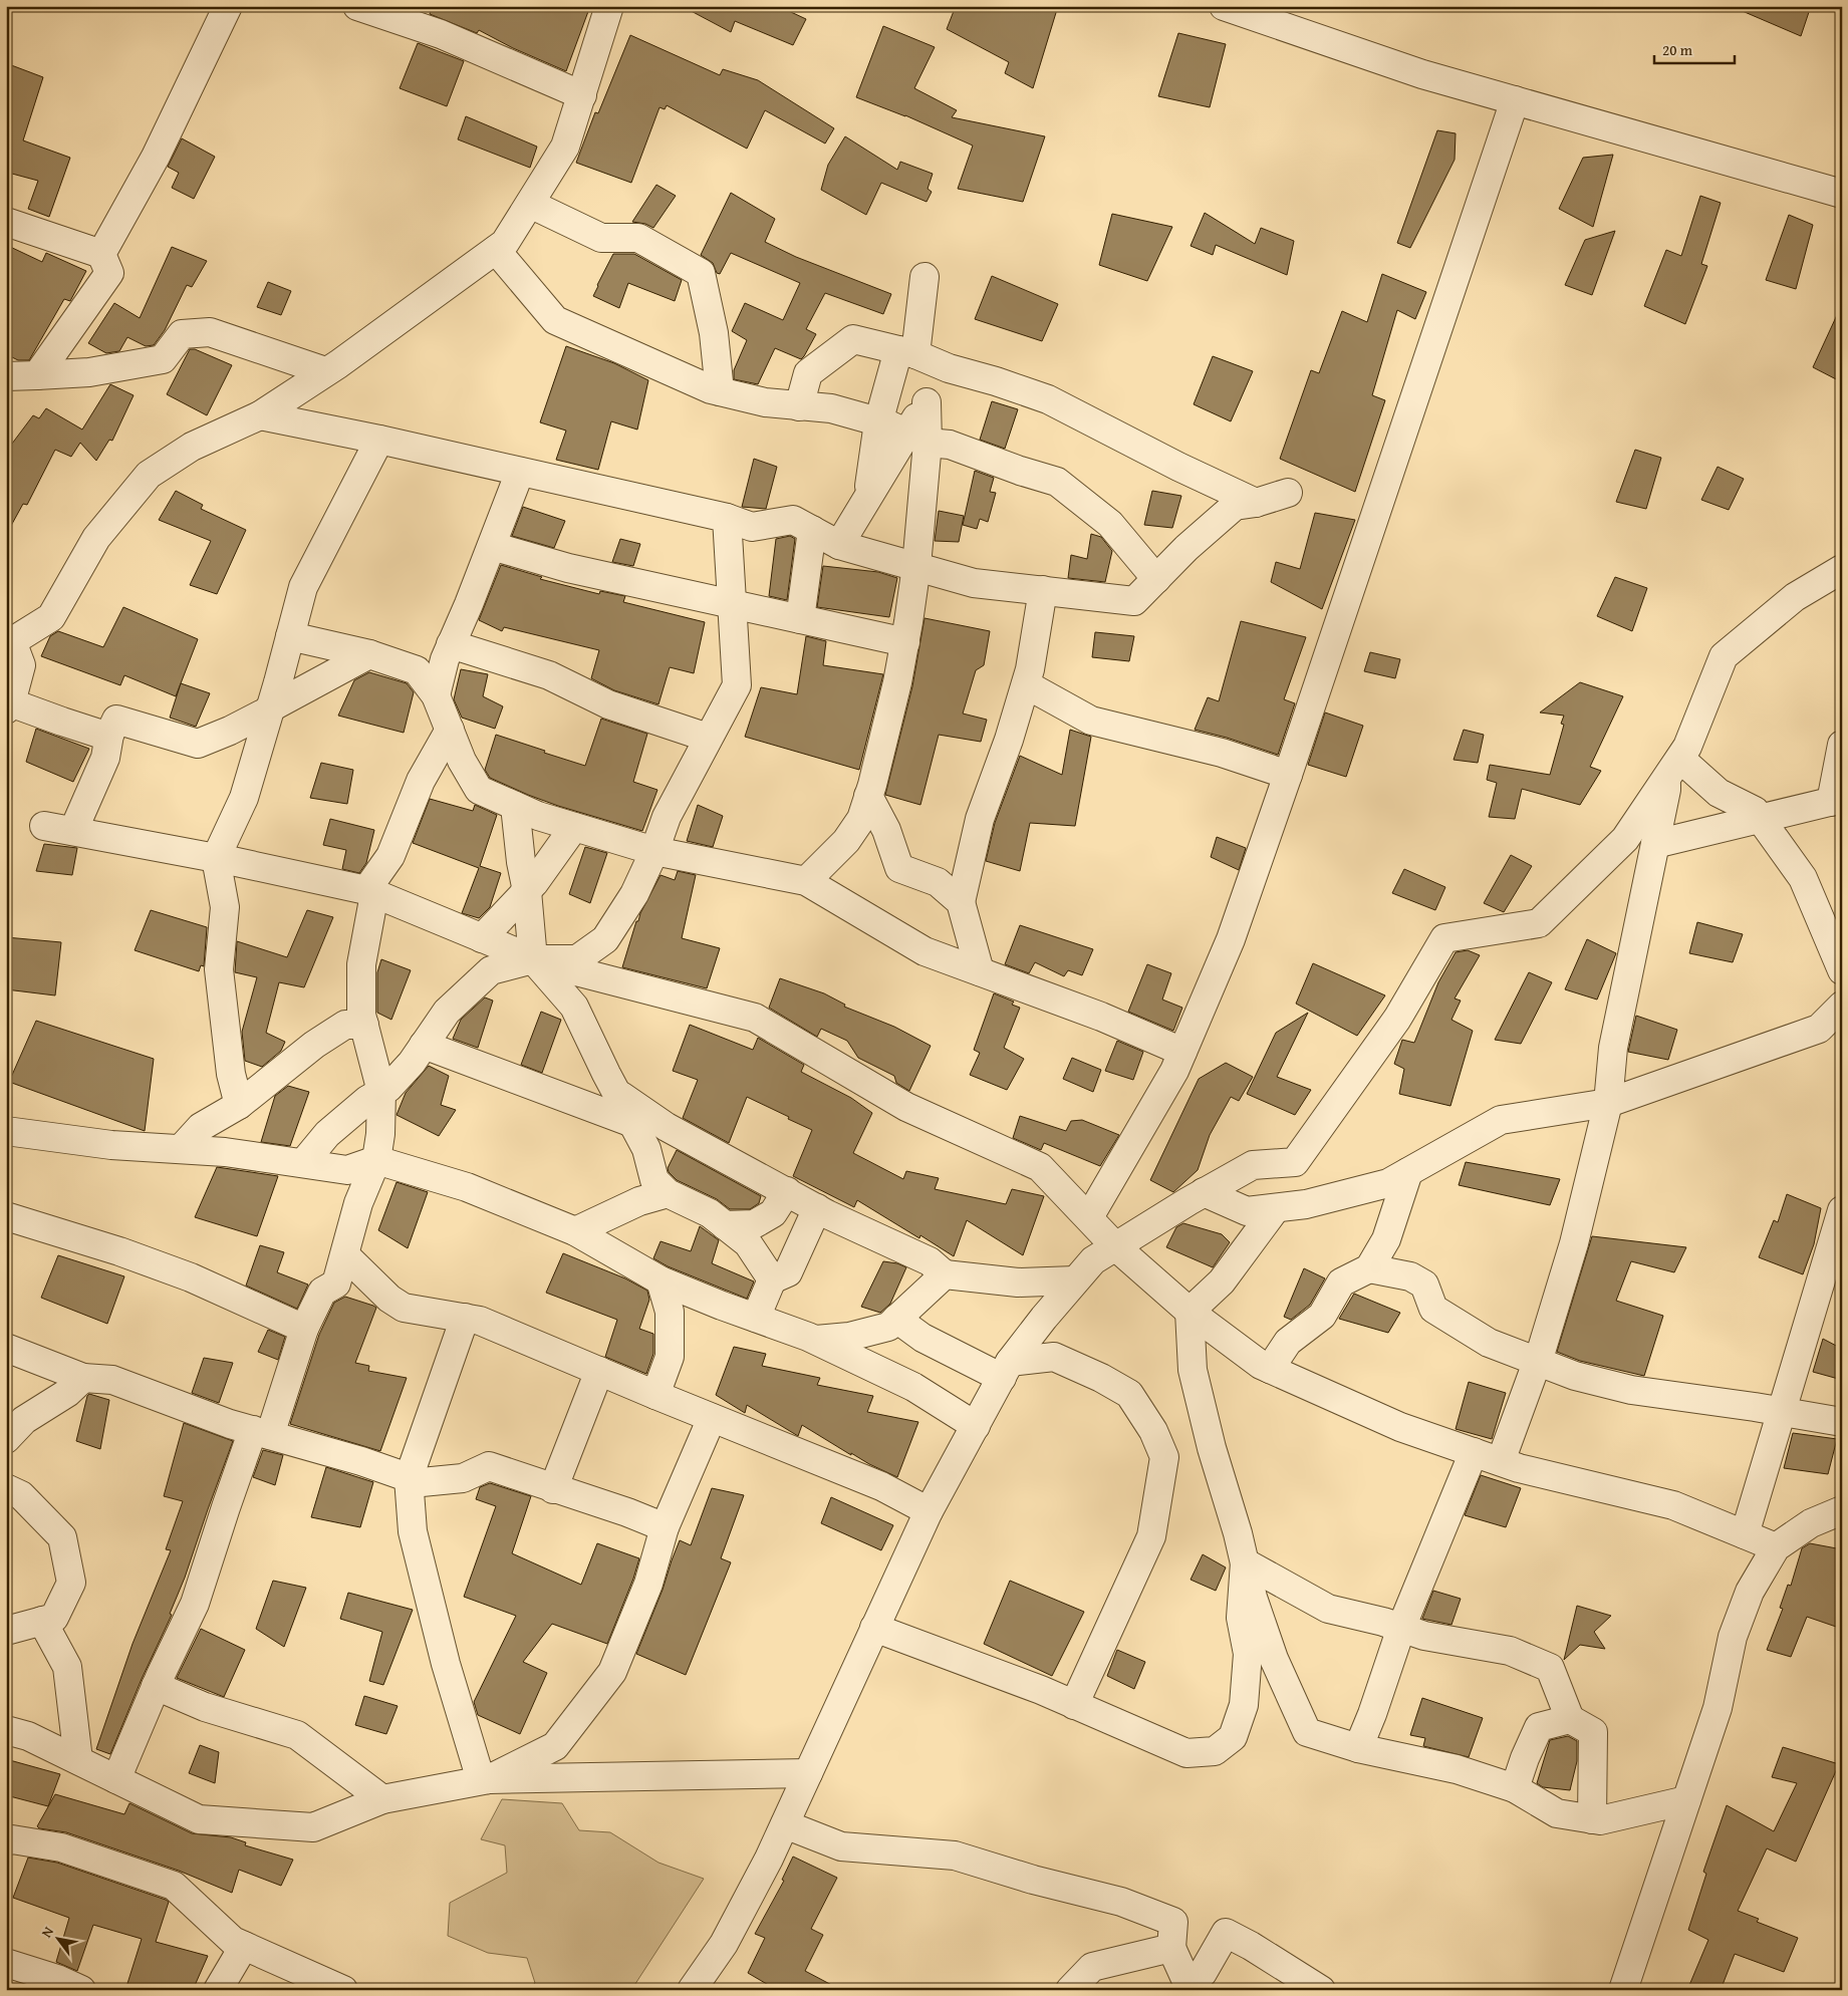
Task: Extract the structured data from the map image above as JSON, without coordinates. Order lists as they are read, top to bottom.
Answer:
{
  "scale_bar": "20 m",
  "north": "top left"
}
